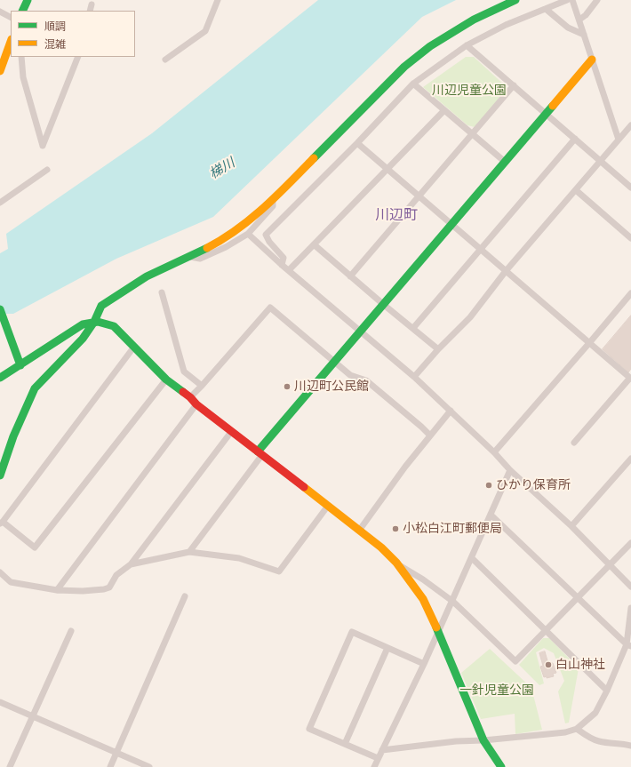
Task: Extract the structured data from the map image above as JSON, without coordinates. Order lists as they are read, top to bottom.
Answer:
{
  "districts": ["川辺町"],
  "water": ["梯川"],
  "parks": ["川辺児童公園", "一針児童公園"],
  "places": [
    "川辺町公民館",
    "ひかり保育所",
    "小松白江町郵便局",
    "白山神社"
  ],
  "legend": ["順調", "混雑"]
}
